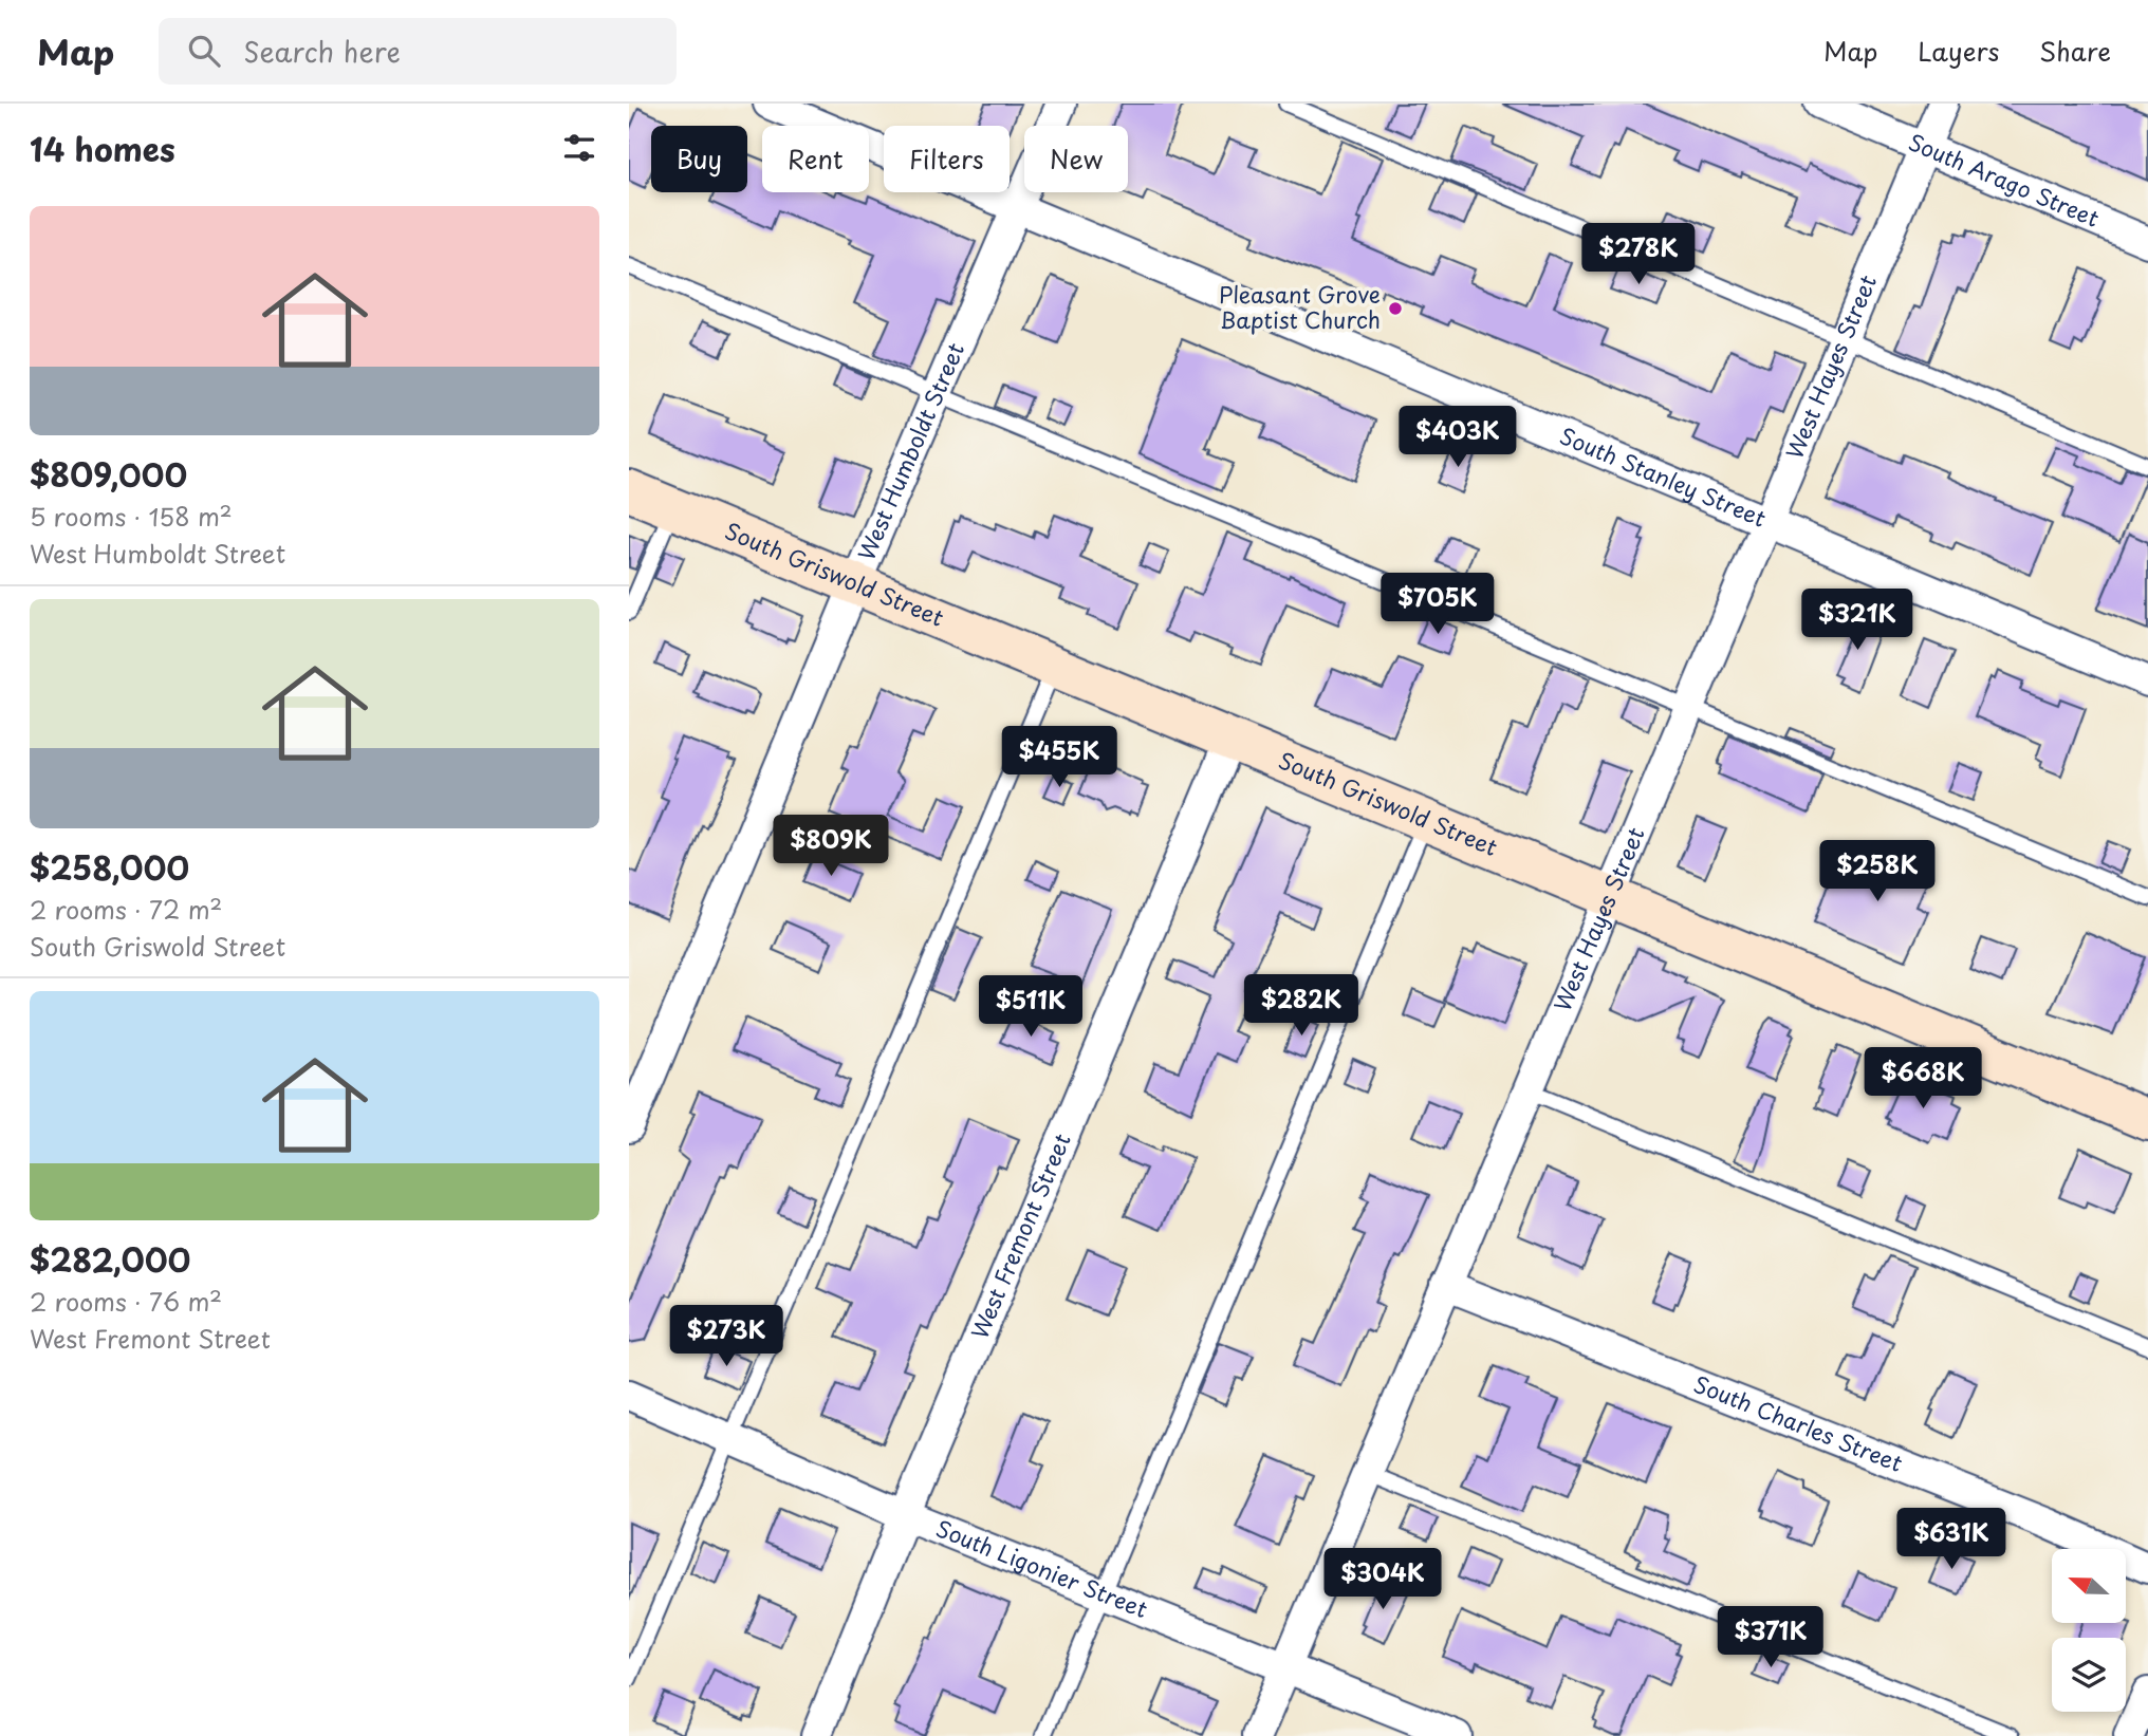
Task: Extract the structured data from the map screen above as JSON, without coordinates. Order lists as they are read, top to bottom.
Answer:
{
  "streets": {
    "street": [
      "South Arago Street",
      "West Hayes Street",
      "West Humboldt Street",
      "South Stanley Street",
      "South Griswold Street",
      "West Fremont Street",
      "South Charles Street",
      "South Ligonier Street"
    ]
  },
  "crossings": [
    ["South Arago Street", "West Hayes Street"],
    ["West Hayes Street", "South Stanley Street"],
    ["West Hayes Street", "South Griswold Street"],
    ["West Hayes Street", "South Charles Street"],
    ["West Hayes Street", "South Ligonier Street"],
    ["West Humboldt Street", "South Stanley Street"],
    ["West Humboldt Street", "South Griswold Street"],
    ["South Griswold Street", "West Fremont Street"],
    ["West Fremont Street", "South Ligonier Street"]
  ],
  "places": ["Pleasant Grove Baptist Church"],
  "north": "left",
  "page": {
    "header": "Map",
    "search": "Search here",
    "nav": ["Map", "Layers", "Share"],
    "heading": "14 homes",
    "chip": [
      "Buy",
      "Rent",
      "Filters",
      "New"
    ],
    "list": [
      {
        "name": "$809,000",
        "note": "5 rooms · 158 m² · West Humboldt Street"
      },
      {
        "name": "$258,000",
        "note": "2 rooms · 72 m² · South Griswold Street"
      },
      {
        "name": "$282,000",
        "note": "2 rooms · 76 m² · West Fremont Street"
      }
    ],
    "price": [
      "$278K",
      "$403K",
      "$705K",
      "$321K",
      "$455K",
      "$809K",
      "$258K",
      "$282K",
      "$511K",
      "$668K",
      "$273K",
      "$631K",
      "$304K",
      "$371K"
    ]
  }
}
